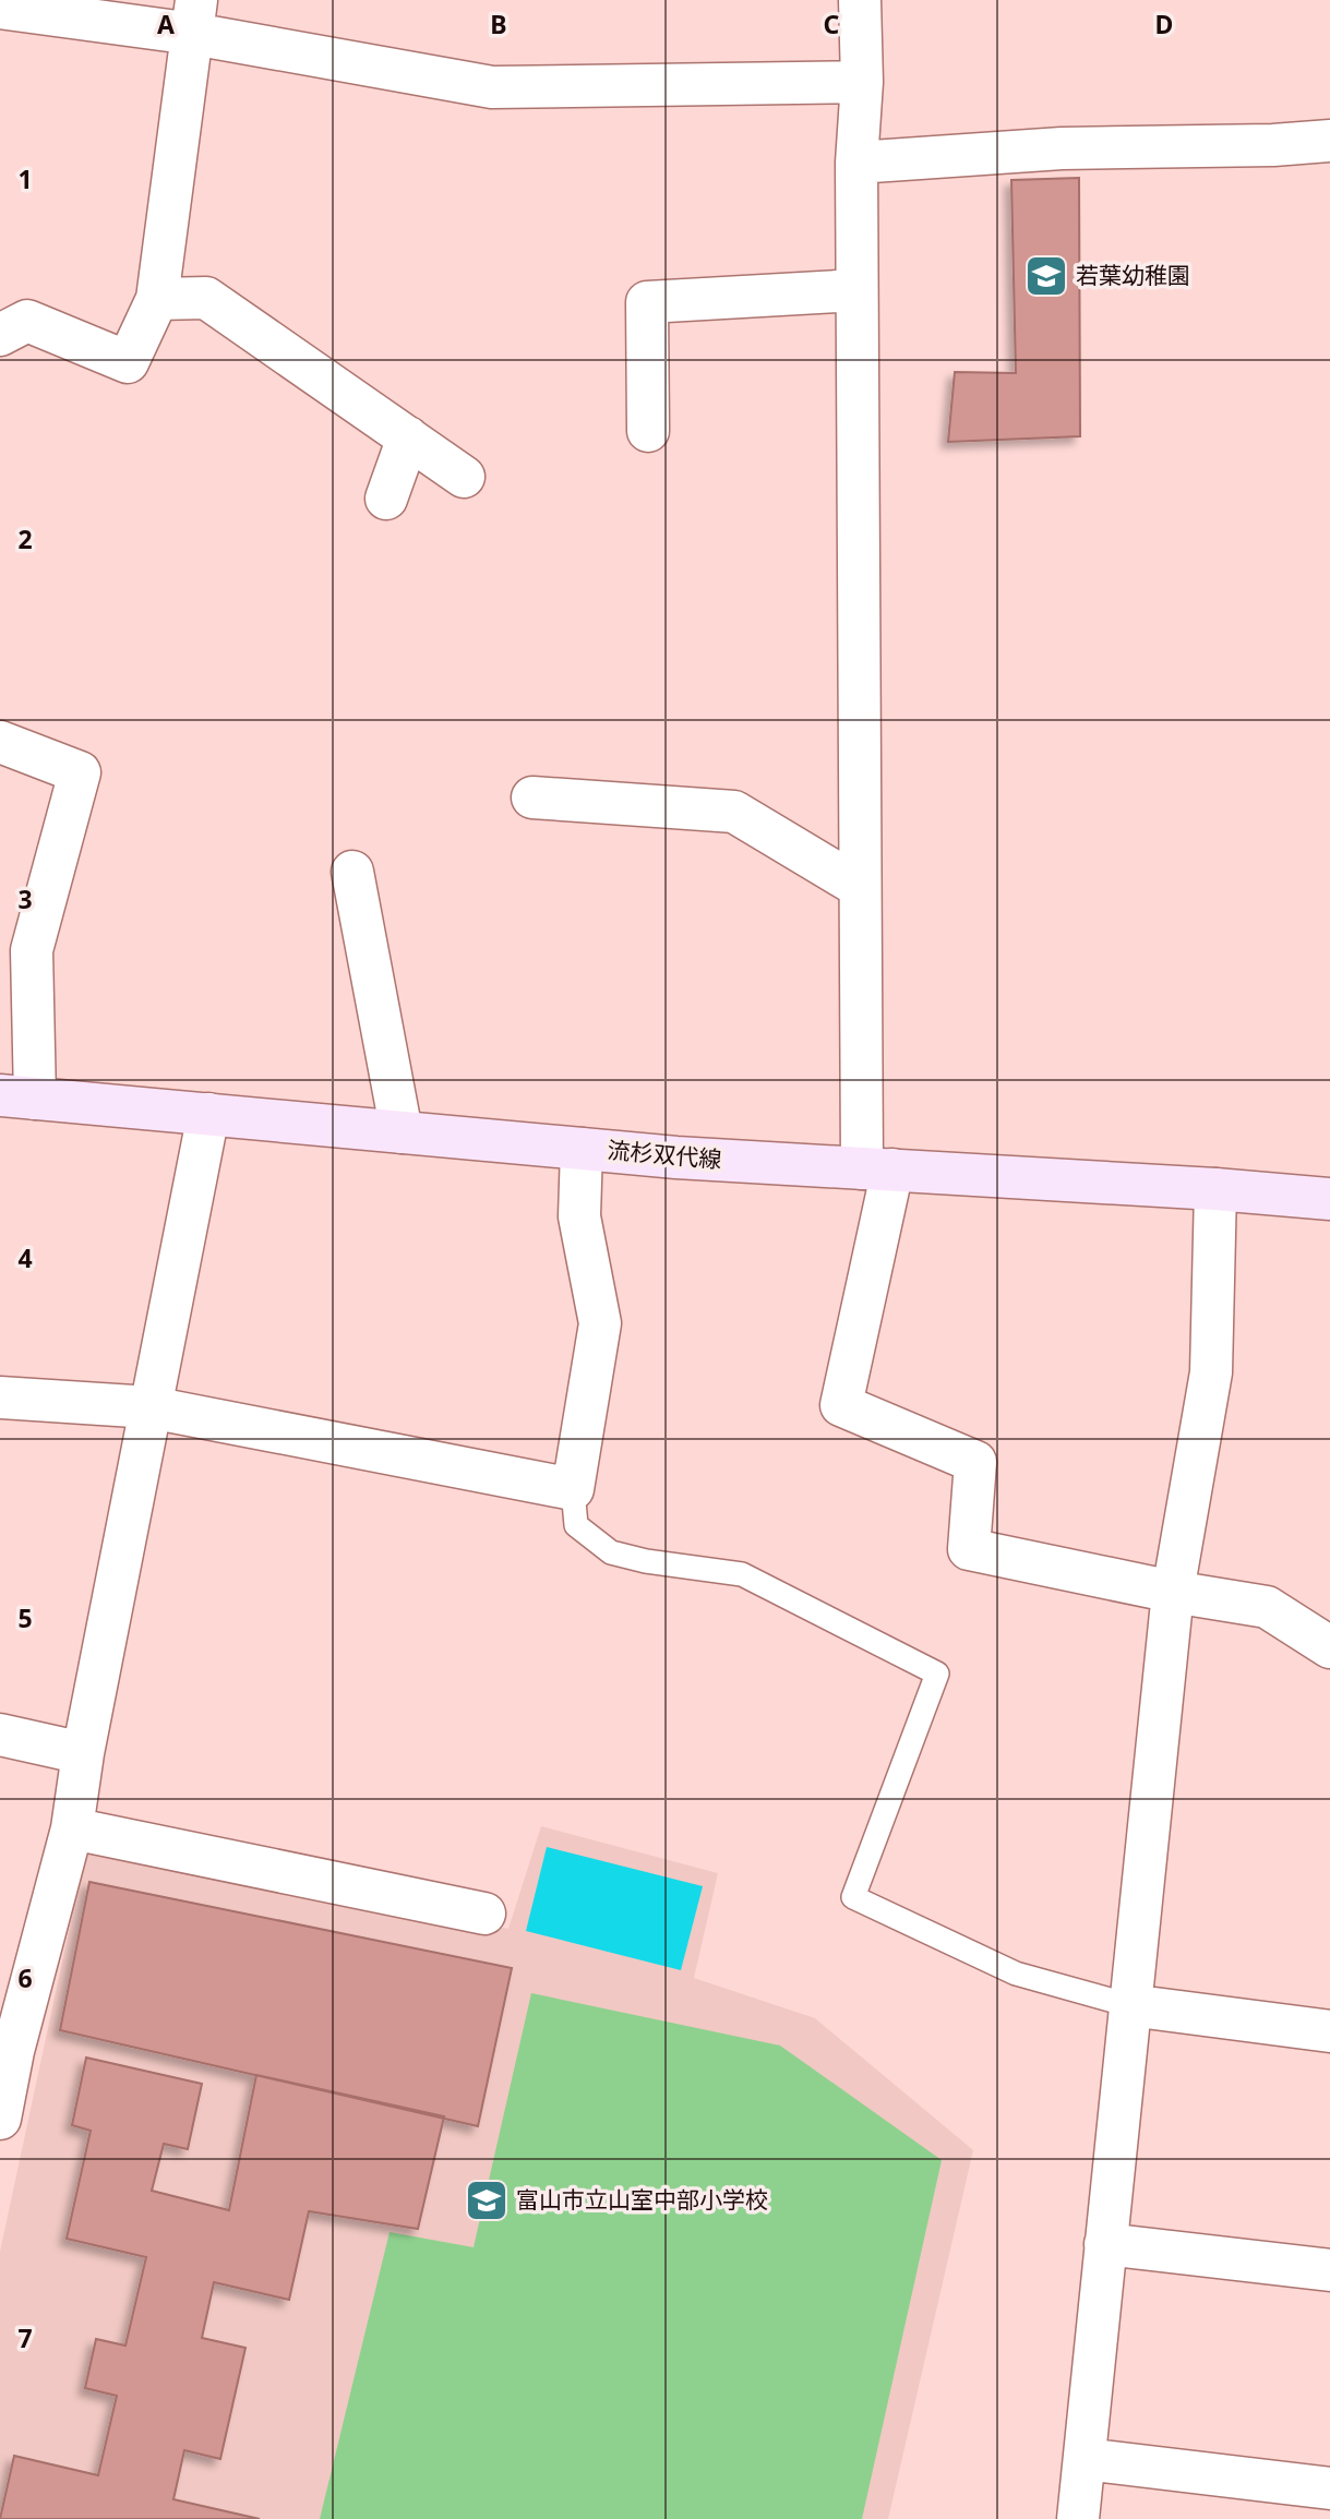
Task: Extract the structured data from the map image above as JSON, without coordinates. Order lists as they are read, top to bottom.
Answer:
{
  "streets": {
    "main road": ["流杉双代線"]
  },
  "places": {
    "school or university": ["若葉幼稚園", "富山市立山室中部小学校"]
  },
  "grid": {
    "columns": [
      "A",
      "B",
      "C",
      "D"
    ],
    "rows": [
      "1",
      "2",
      "3",
      "4",
      "5",
      "6",
      "7"
    ]
  }
}
